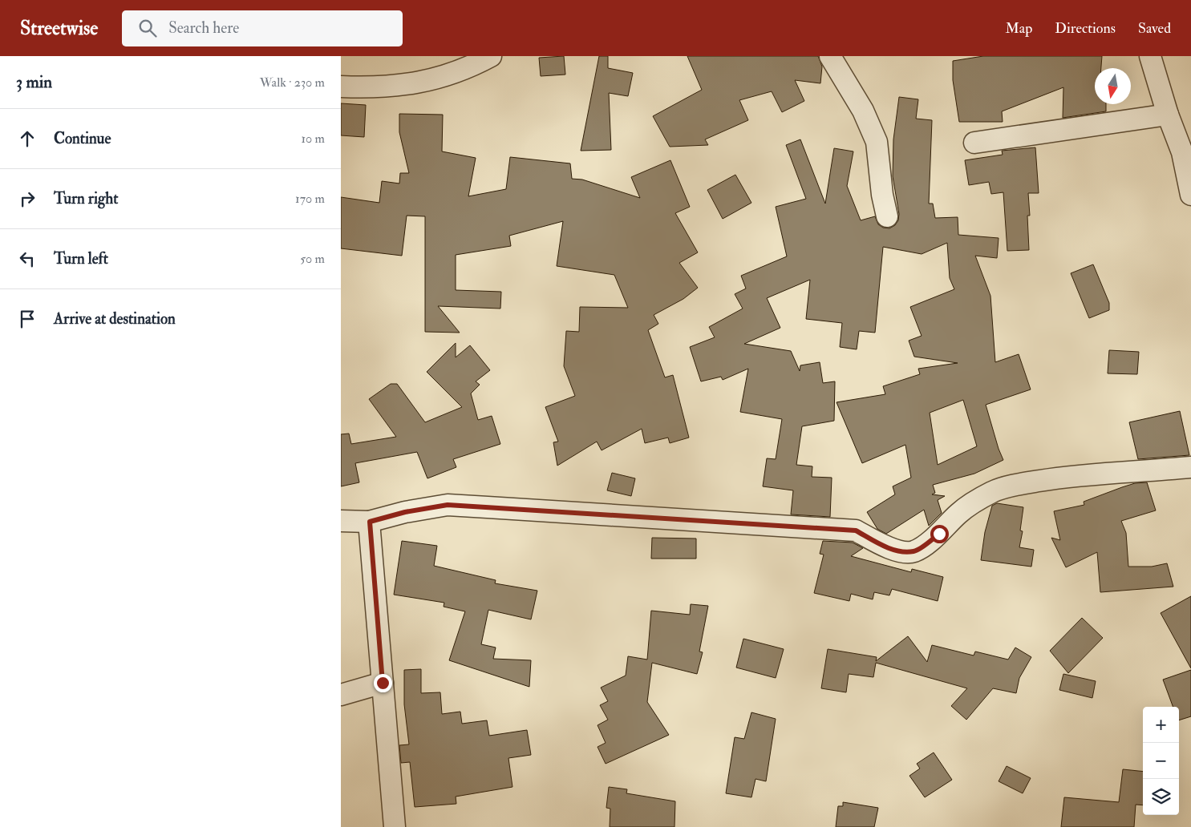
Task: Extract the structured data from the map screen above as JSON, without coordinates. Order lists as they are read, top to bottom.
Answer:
{
  "north": "bottom",
  "page": {
    "header": "Streetwise",
    "search": "Search here",
    "nav": ["Map", "Directions", "Saved"],
    "heading": ["3 min", "Walk · 230 m"],
    "list": [
      ["Continue", "10 m"],
      ["Turn right", "170 m"],
      ["Turn left", "50 m"],
      "Arrive at destination"
    ],
    "map_buttons": ["+", "−"]
  }
}
